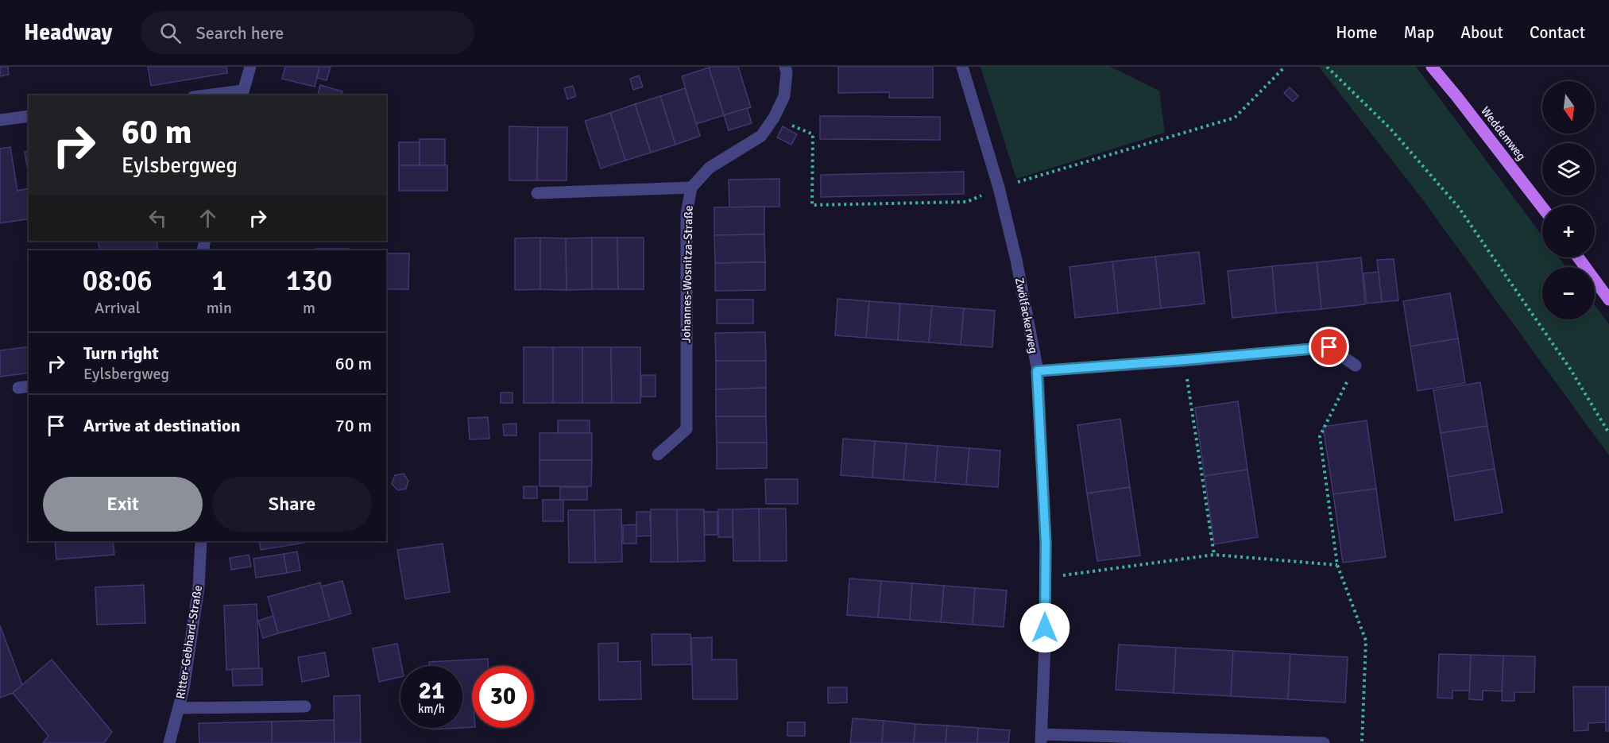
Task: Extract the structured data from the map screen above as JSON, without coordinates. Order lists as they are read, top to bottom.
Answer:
{
  "streets": {
    "main road": ["Weddemweg"],
    "street": ["Johannes-Wosnitza-Straße", "Zwölfackerweg", "Ritter-Gebhard-Straße"]
  },
  "north": "bottom",
  "page": {
    "header": "Headway",
    "search": "Search here",
    "nav": [
      "Home",
      "Map",
      "About",
      "Contact"
    ],
    "map_buttons": ["+", "−"],
    "turn": ["60 m", "Eylsbergweg"],
    "eta": [
      "08:06",
      "Arrival",
      "1",
      "min",
      "130",
      "m"
    ],
    "list": [
      {
        "name": "Turn right",
        "note": "Eylsbergweg",
        "value": "60 m"
      },
      {
        "name": "Arrive at destination",
        "value": "70 m"
      }
    ],
    "buttons": ["Exit", "Share"],
    "speed": "21 km/h",
    "limit": "30"
  }
}
